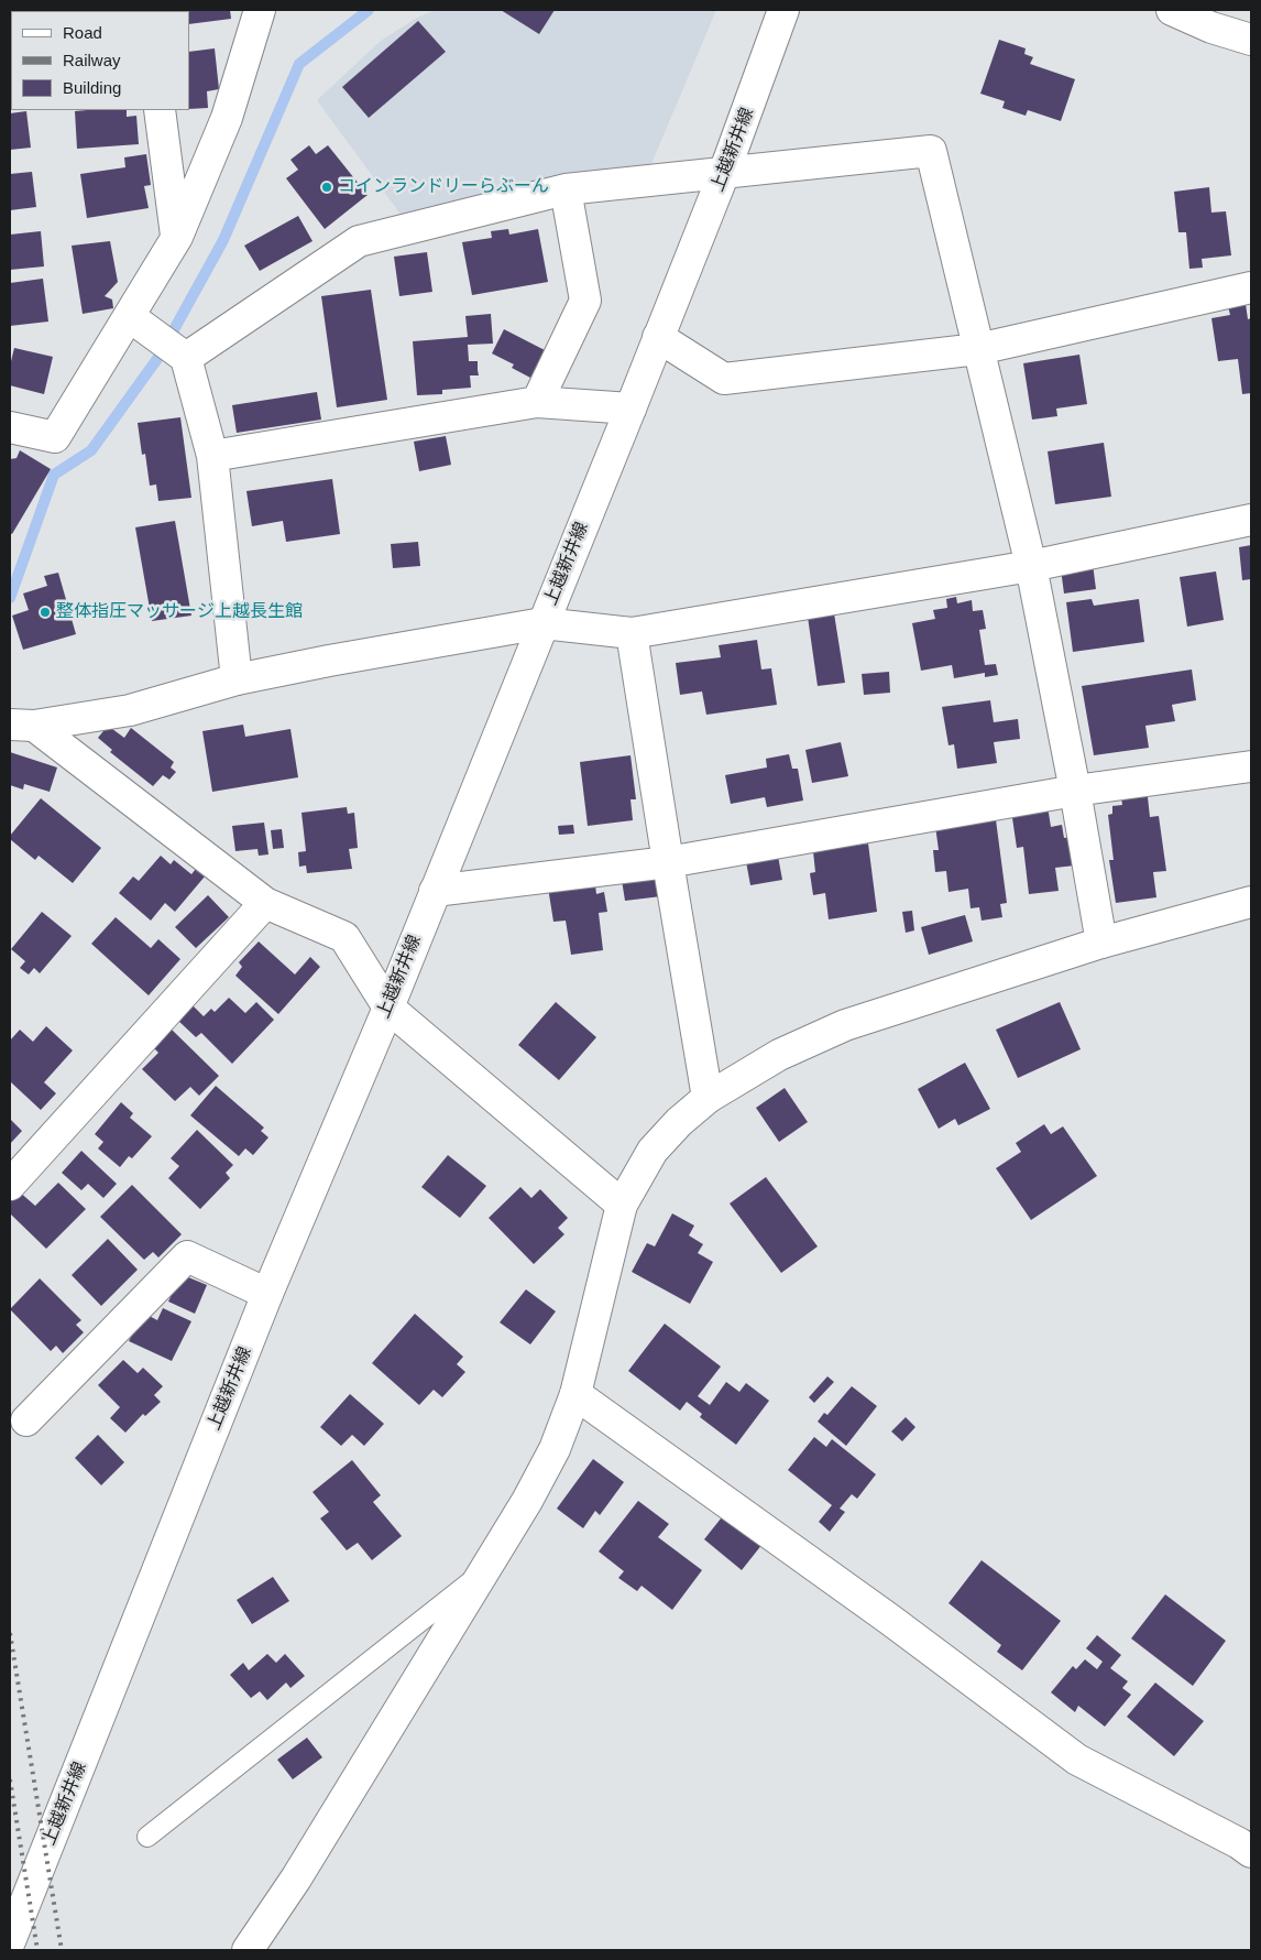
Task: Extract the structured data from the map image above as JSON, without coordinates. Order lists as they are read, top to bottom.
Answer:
{
  "streets": {
    "street": ["上越新井線"]
  },
  "places": ["コインランドリーらぶーん", "整体指圧マッサージ上越長生館"],
  "legend": ["Road", "Railway", "Building"]
}
